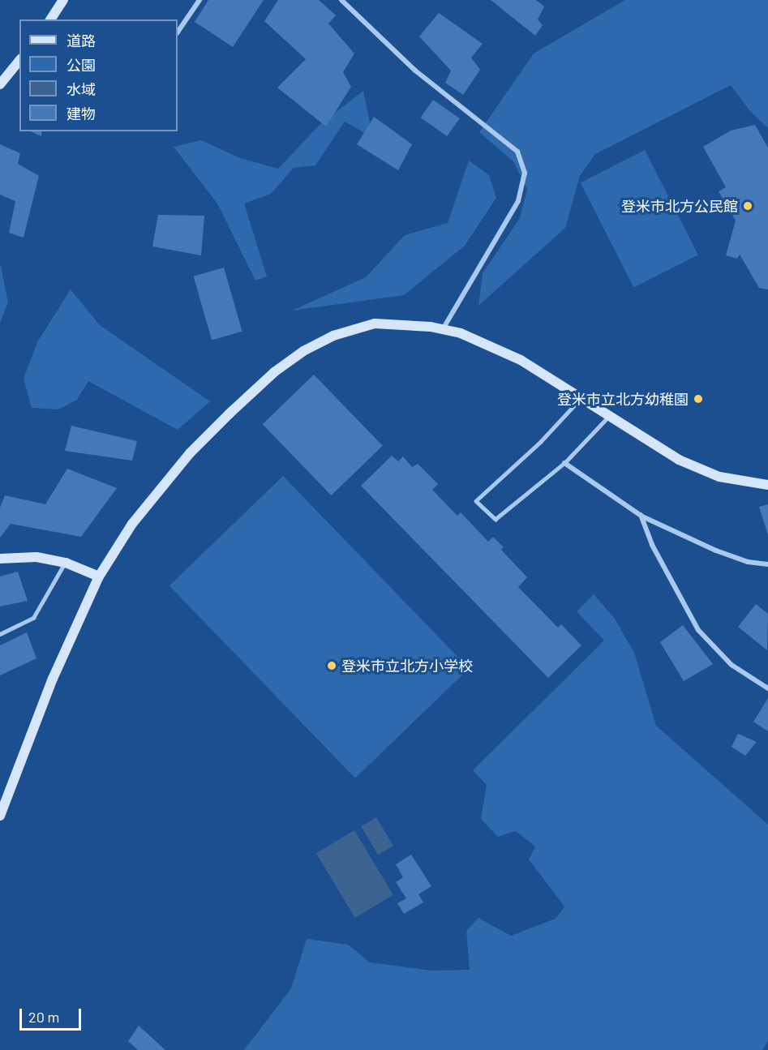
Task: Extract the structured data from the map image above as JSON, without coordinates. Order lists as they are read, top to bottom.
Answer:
{
  "places": ["登米市北方公民館", "登米市立北方幼稚園", "登米市立北方小学校"],
  "legend": [
    "道路",
    "公園",
    "水域",
    "建物"
  ],
  "scale_bar": "20 m"
}
